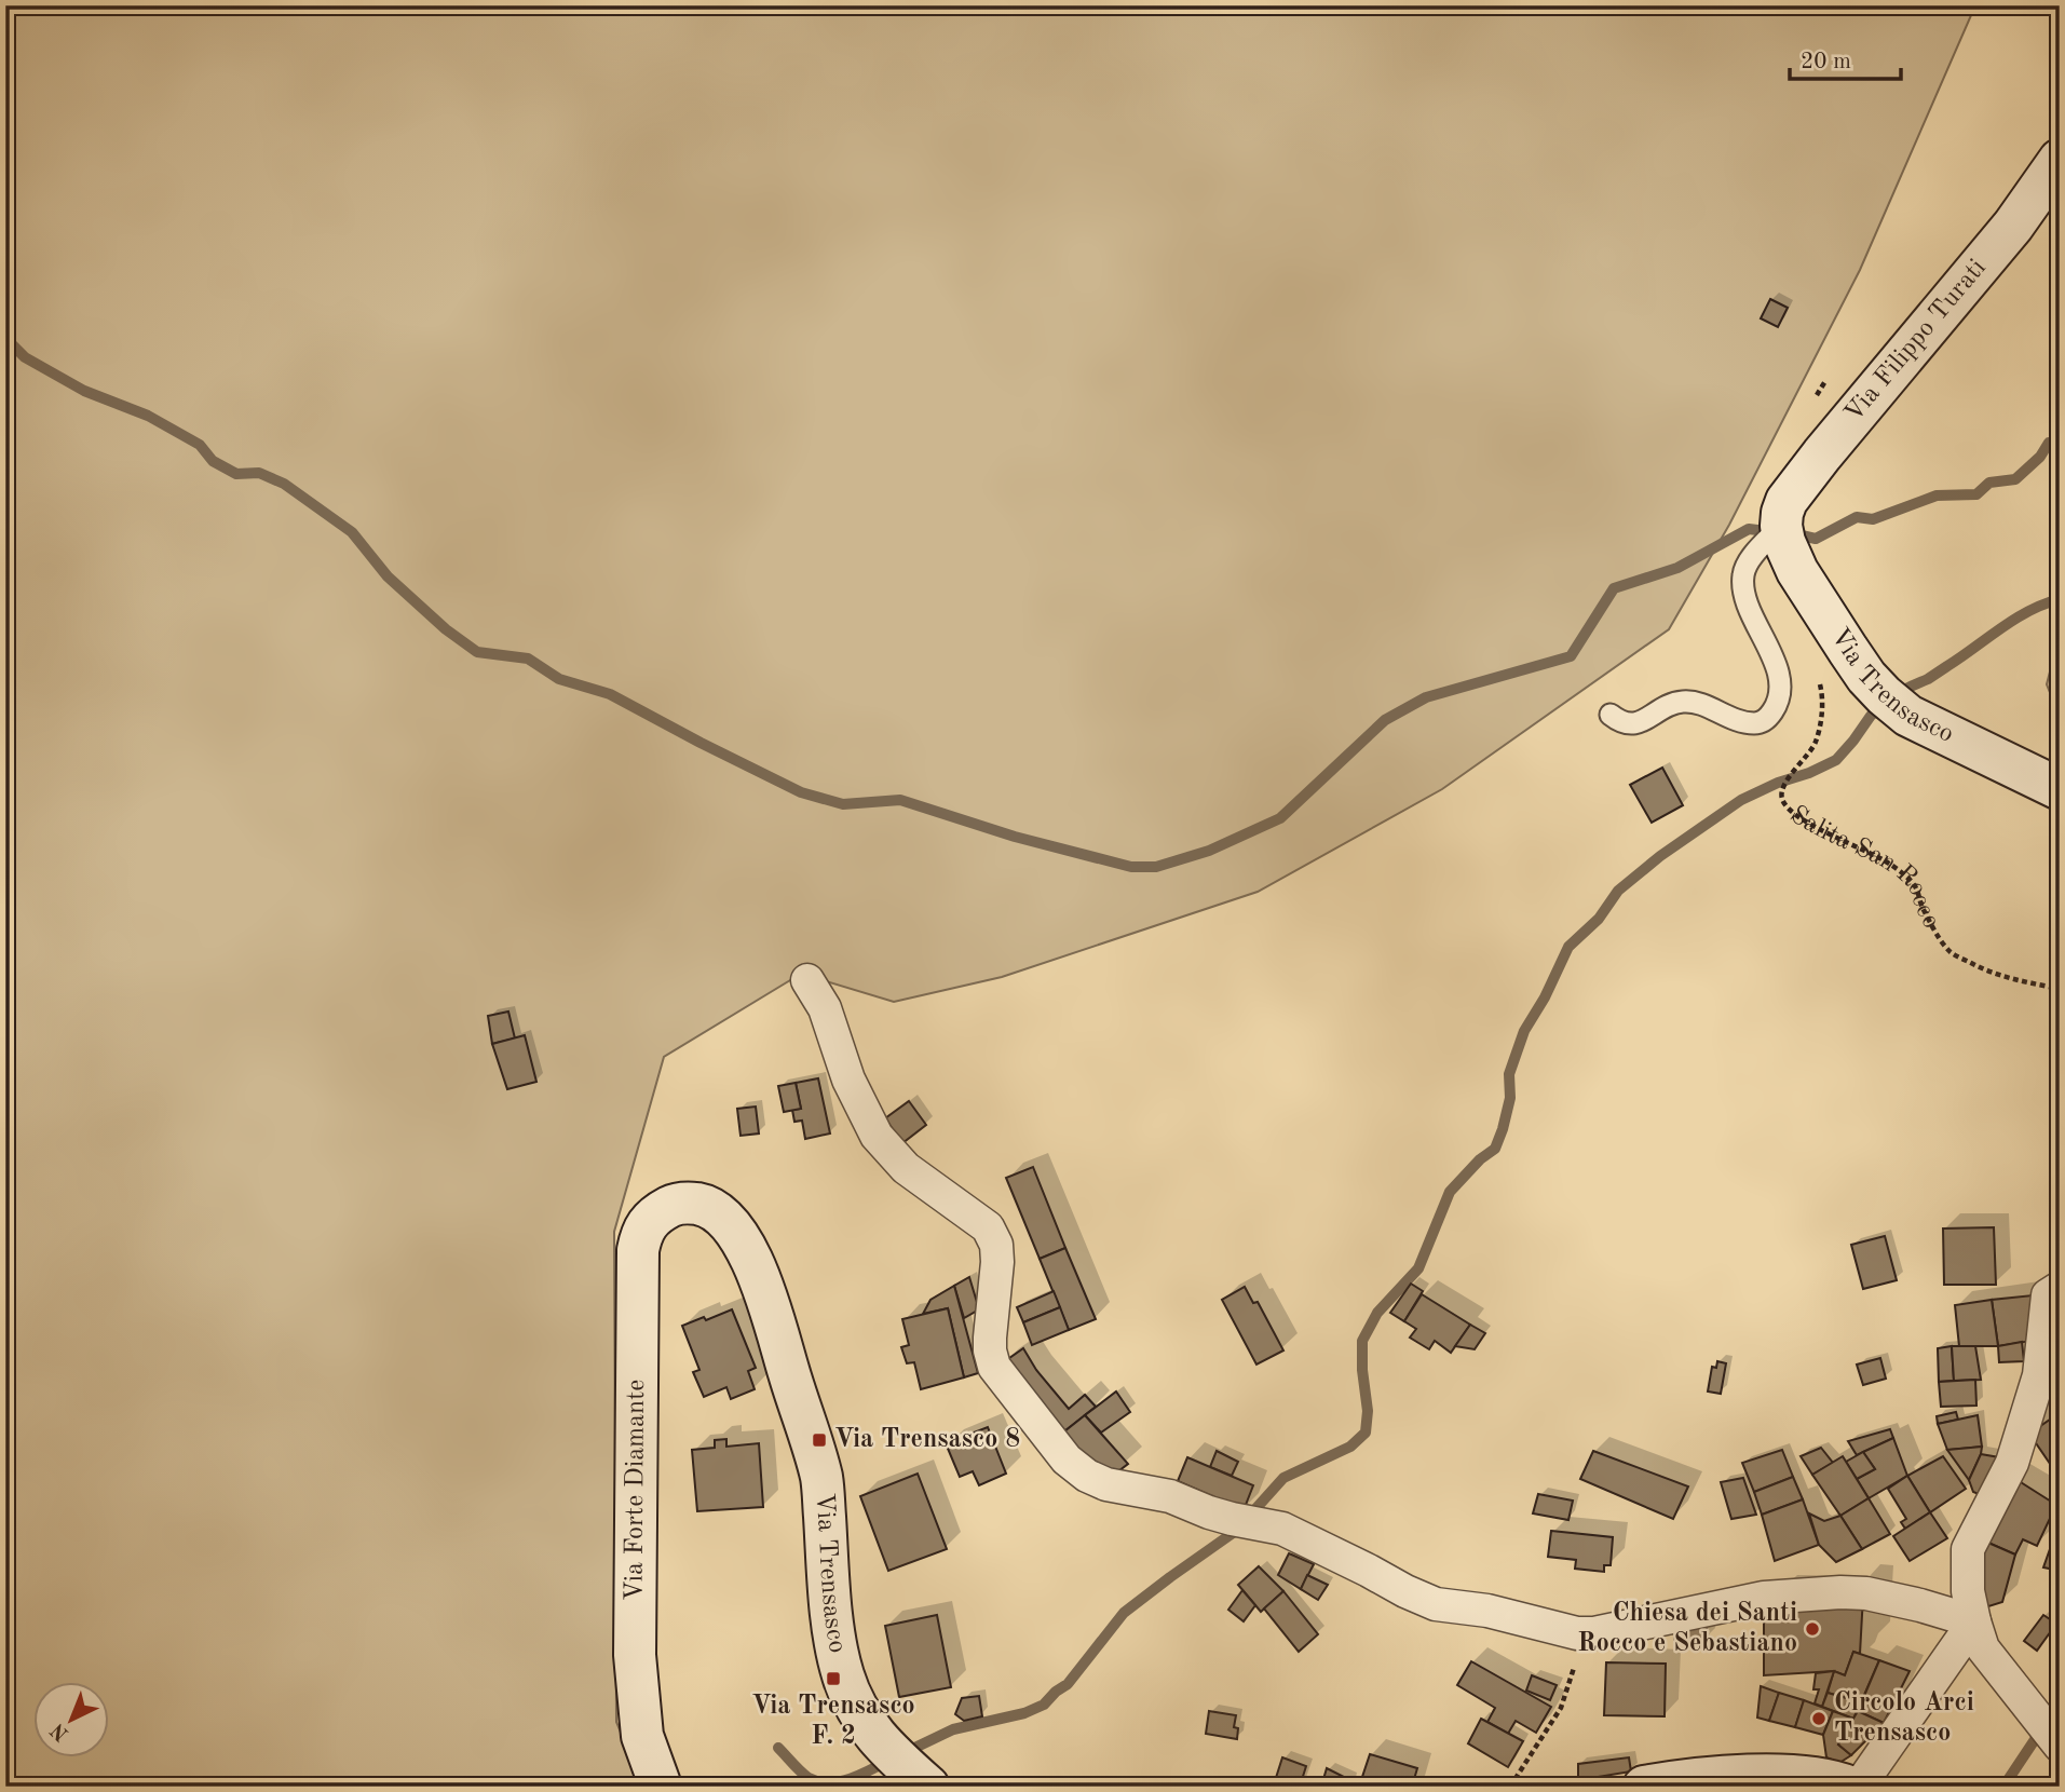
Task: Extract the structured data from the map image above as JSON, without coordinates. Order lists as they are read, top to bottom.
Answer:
{
  "streets": {
    "main road": ["Via Filippo Turati", "Via Trensasco", "Via Forte Diamante"],
    "path": ["Salita San Rocco"]
  },
  "crossings": [
    ["Via Filippo Turati", "Via Trensasco"],
    ["Via Trensasco", "Via Forte Diamante"]
  ],
  "places": {
    "transit": ["Via Trensasco 8", "Via Trensasco F. 2"],
    "other": ["Chiesa dei Santi Rocco e Sebastiano", "Circolo Arci Trensasco"]
  },
  "scale_bar": "20 m",
  "north": "bottom left"
}
